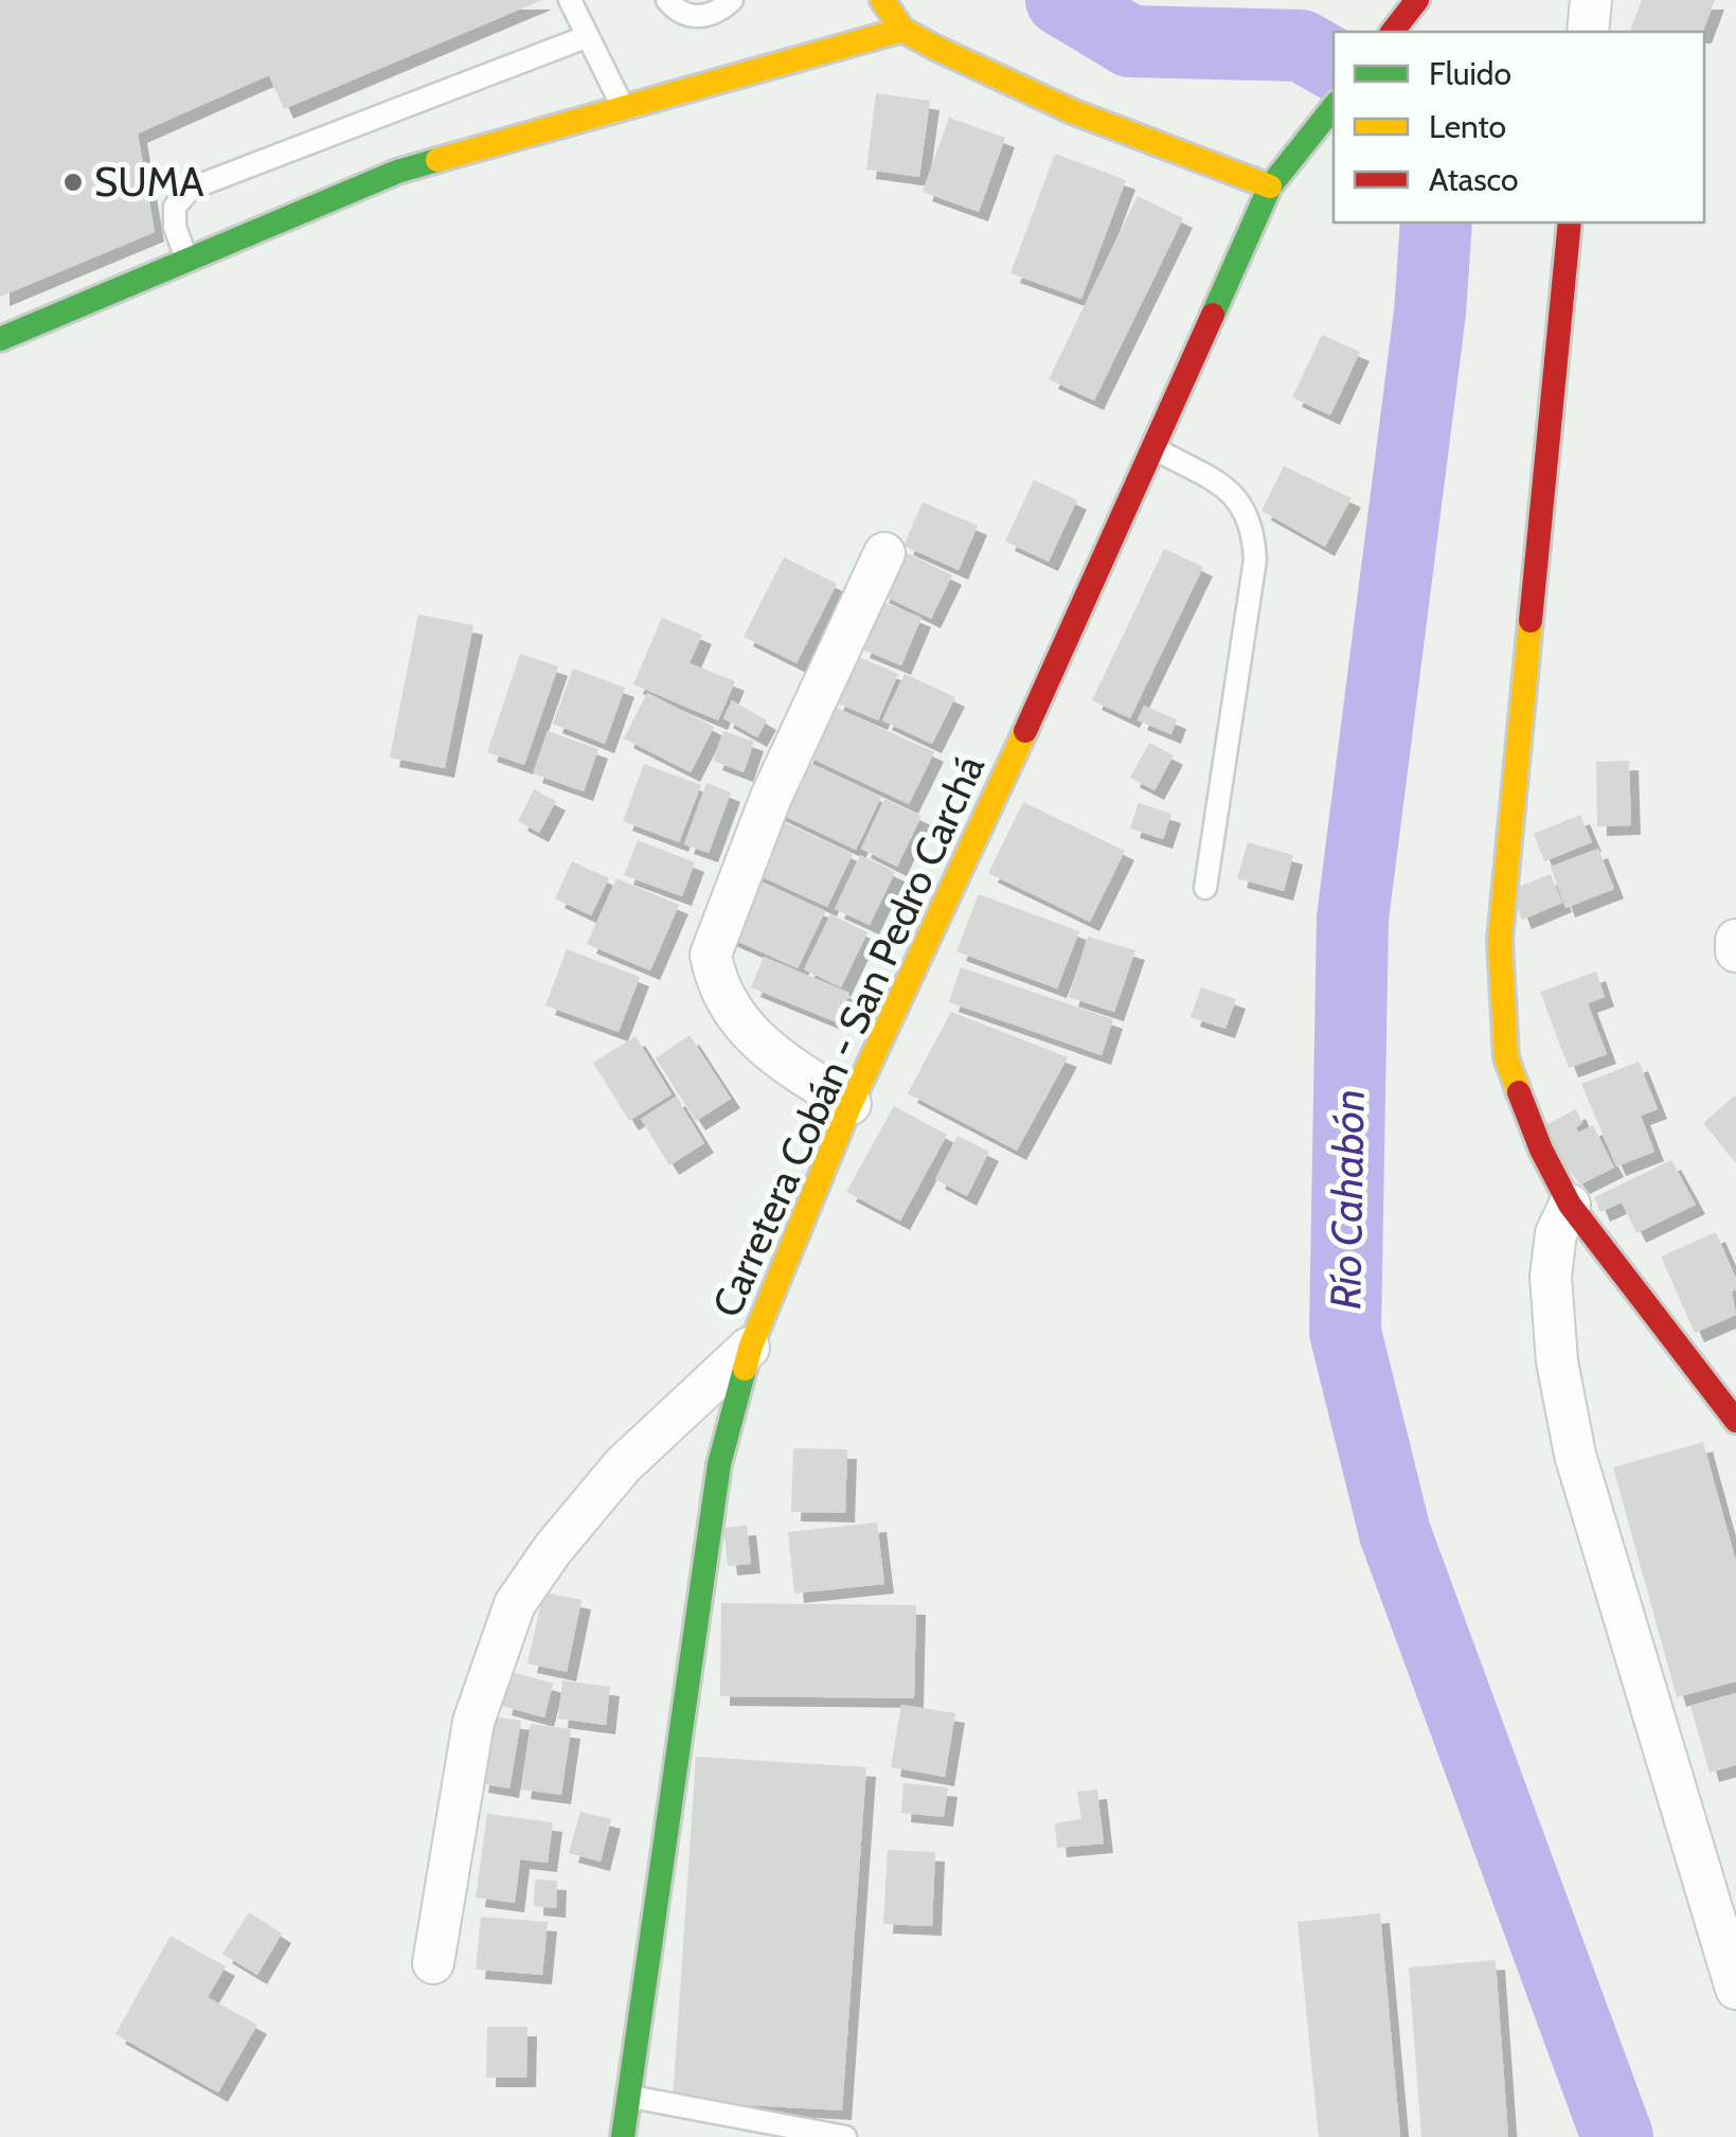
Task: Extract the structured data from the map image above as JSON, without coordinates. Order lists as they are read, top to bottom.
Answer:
{
  "streets": {
    "main road": ["Carretera Cobán - San Pedro Carchá"]
  },
  "water": ["Río Cahabón"],
  "places": ["SUMA"],
  "legend": ["Fluido", "Lento", "Atasco"]
}
